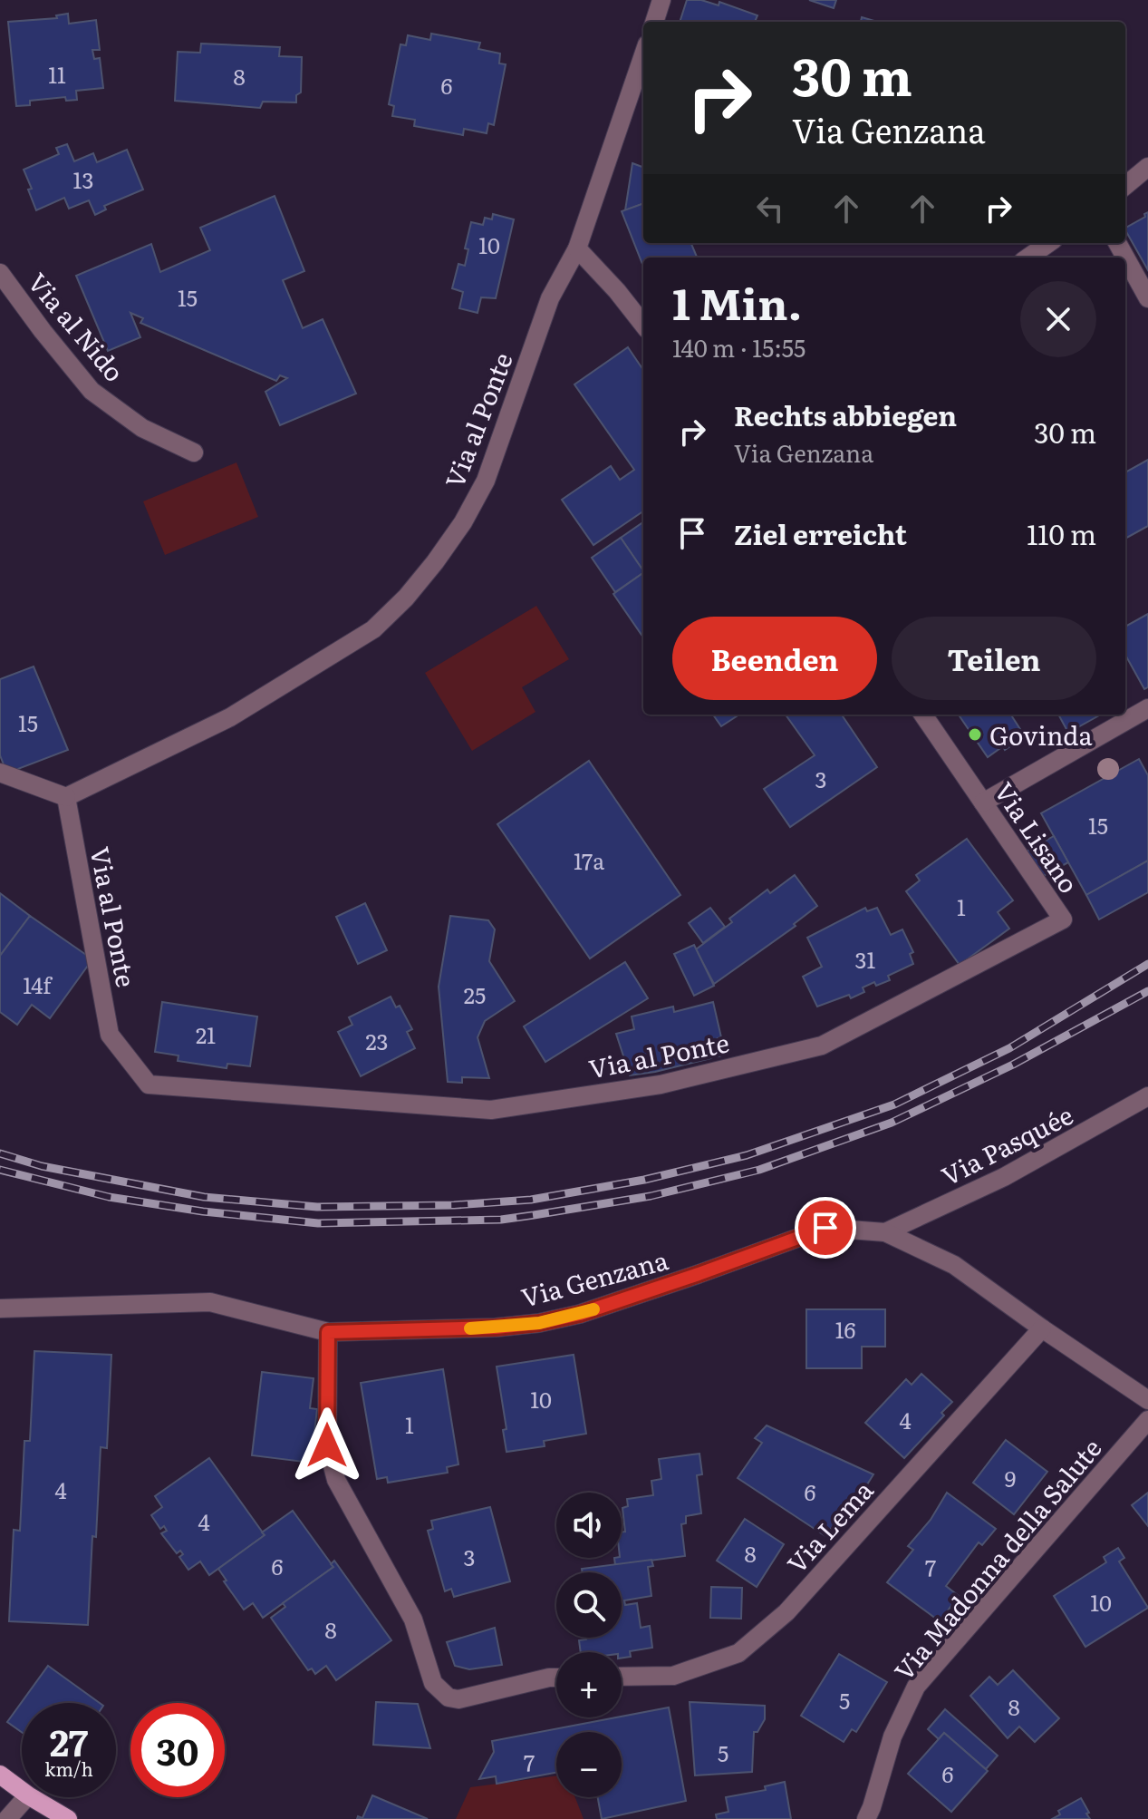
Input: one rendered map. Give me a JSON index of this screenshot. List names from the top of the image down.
{
  "streets": {
    "street": [
      "Via al Nido",
      "Via al Ponte",
      "Via Lisano",
      "Via Pasquée",
      "Via Genzana",
      "Via Lema",
      "Via Madonna della Salute"
    ]
  },
  "crossings": [
    ["Via al Ponte", "Via Lisano"],
    ["Via Pasquée", "Via Genzana"],
    ["Via Genzana", "Via Lema"]
  ],
  "places": ["Govinda"],
  "house_numbers": [
    "11",
    "8",
    "6",
    "13",
    "10",
    "15",
    "15",
    "3",
    "15",
    "17a",
    "1",
    "31",
    "14f",
    "25",
    "21",
    "23",
    "16",
    "10",
    "4",
    "1",
    "9",
    "4",
    "6",
    "4",
    "8",
    "3",
    "6",
    "7",
    "10",
    "8",
    "5",
    "8",
    "5",
    "7",
    "6"
  ],
  "page": {
    "turn": ["30 m", "Via Genzana"],
    "heading": ["1 Min.", "140 m · 15:55"],
    "list": [
      {
        "name": "Rechts abbiegen",
        "note": "Via Genzana",
        "value": "30 m"
      },
      {
        "name": "Ziel erreicht",
        "value": "110 m"
      }
    ],
    "buttons": ["Beenden", "Teilen"],
    "map_buttons": ["+", "−"],
    "speed": "27 km/h",
    "limit": "30"
  }
}
